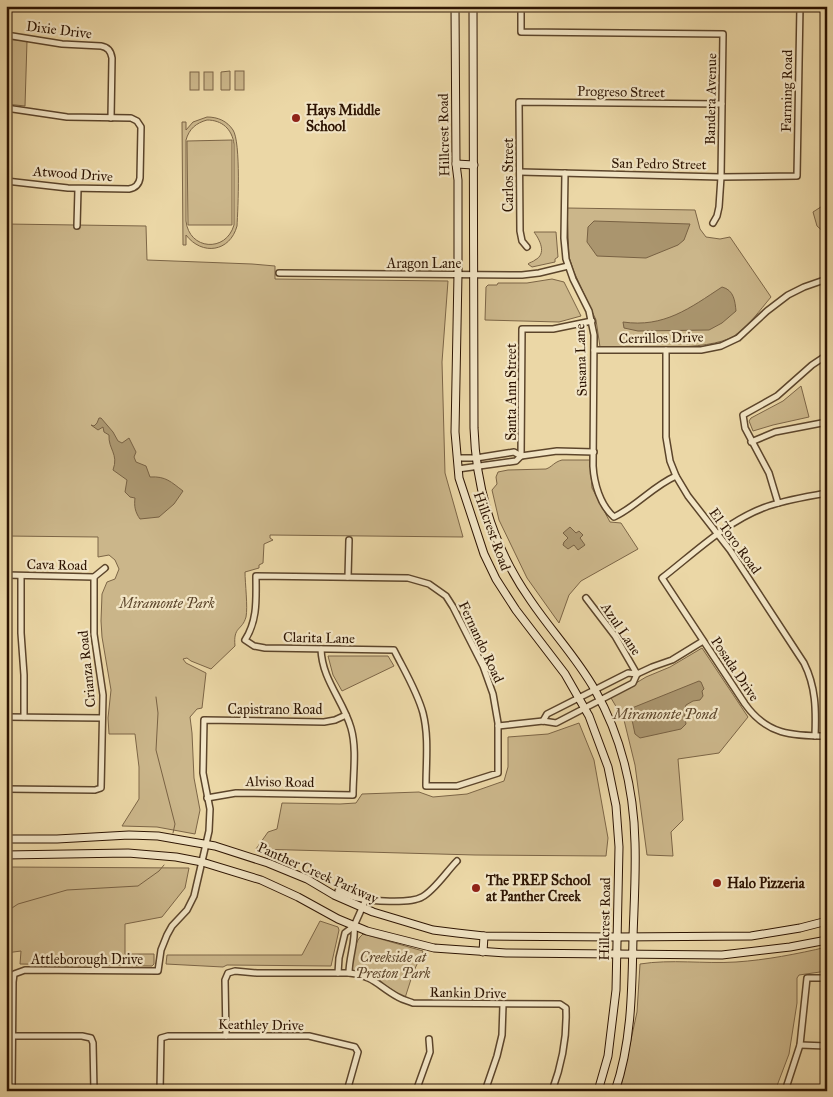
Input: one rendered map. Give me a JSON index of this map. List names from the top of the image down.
{
  "streets": {
    "main road": ["Hillcrest Road", "Panther Creek Parkway"],
    "street": [
      "Dixie Drive",
      "Farming Road",
      "Progreso Street",
      "Bandera Avenue",
      "San Pedro Street",
      "Atwood Drive",
      "Carlos Street",
      "Aragon Lane",
      "Cerrillos Drive",
      "Susana Lane",
      "Santa Ann Street",
      "El Toro Road",
      "Cava Road",
      "Azul Lane",
      "Clarita Lane",
      "Fernando Road",
      "Crianza Road",
      "Posada Drive",
      "Capistrano Road",
      "Alviso Road",
      "Attleborough Drive",
      "Rankin Drive",
      "Keathley Drive"
    ]
  },
  "crossings": [
    ["Dixie Drive", "Atwood Drive"],
    ["Farming Road", "San Pedro Street"],
    ["Progreso Street", "Bandera Avenue"],
    ["Progreso Street", "Carlos Street"],
    ["Bandera Avenue", "San Pedro Street"],
    ["Hillcrest Road", "Aragon Lane"],
    ["Hillcrest Road", "Panther Creek Parkway"],
    ["San Pedro Street", "Carlos Street"],
    ["San Pedro Street", "Susana Lane"],
    ["Aragon Lane", "Susana Lane"],
    ["Cerrillos Drive", "Susana Lane"],
    ["Cerrillos Drive", "El Toro Road"],
    ["Susana Lane", "Santa Ann Street"],
    ["Susana Lane", "El Toro Road"],
    ["El Toro Road", "Posada Drive"],
    ["Cava Road", "Crianza Road"],
    ["Clarita Lane", "Fernando Road"],
    ["Capistrano Road", "Alviso Road"],
    ["Rankin Drive", "Keathley Drive"]
  ],
  "water": ["Miramonte Pond"],
  "parks": ["Miramonte Park", "Creekside at Preston Park"],
  "places": ["Hays Middle School", "Halo Pizzeria", "The PREP School at Panther Creek"]
}
